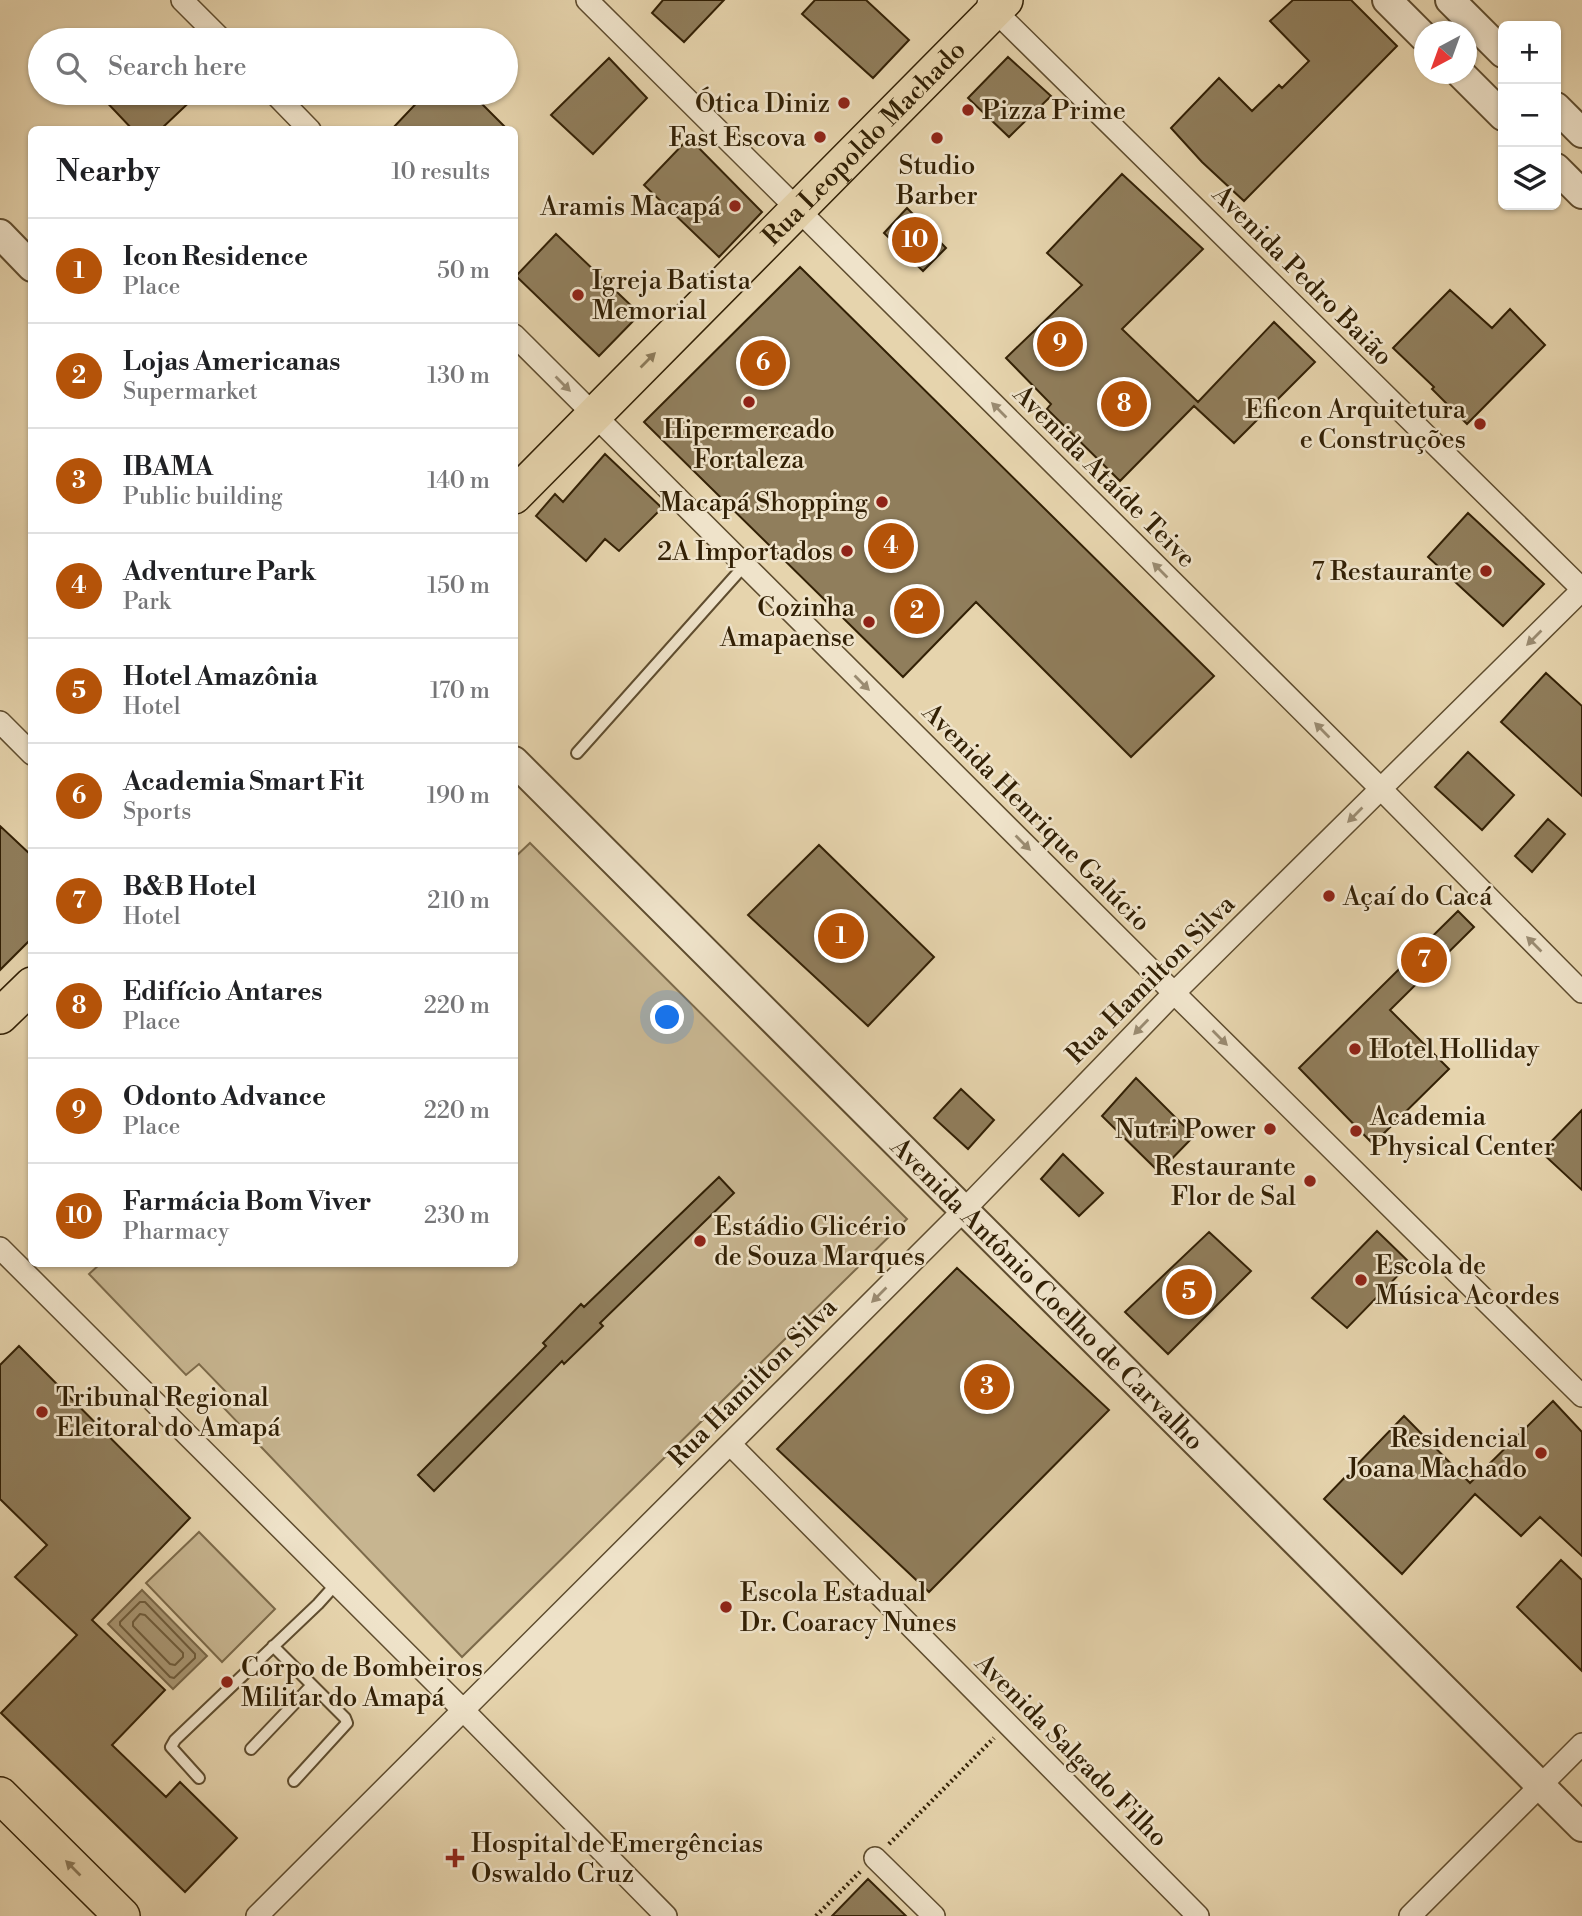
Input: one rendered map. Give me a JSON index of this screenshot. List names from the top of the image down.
{
  "streets": {
    "main road": ["Rua Leopoldo Machado"],
    "street": [
      "Avenida Pedro Baião",
      "Avenida Ataíde Teive",
      "Avenida Henrique Galúcio",
      "Rua Hamilton Silva",
      "Avenida Antônio Coelho de Carvalho",
      "Avenida Salgado Filho"
    ]
  },
  "crossings": [
    ["Rua Leopoldo Machado", "Avenida Pedro Baião"],
    ["Rua Leopoldo Machado", "Avenida Ataíde Teive"],
    ["Rua Leopoldo Machado", "Avenida Henrique Galúcio"],
    ["Avenida Pedro Baião", "Rua Hamilton Silva"],
    ["Avenida Ataíde Teive", "Rua Hamilton Silva"],
    ["Avenida Henrique Galúcio", "Rua Hamilton Silva"],
    ["Rua Hamilton Silva", "Avenida Antônio Coelho de Carvalho"],
    ["Rua Hamilton Silva", "Avenida Salgado Filho"]
  ],
  "one_way": [
    "Rua Leopoldo Machado",
    "Avenida Ataíde Teive",
    "Avenida Henrique Galúcio",
    "Rua Hamilton Silva"
  ],
  "places": {
    "other": [
      "Ótica Diniz",
      "Pizza Prime",
      "Fast Escova",
      "Studio Barber",
      "Aramis Macapá",
      "Igreja Batista Memorial",
      "Hipermercado Fortaleza",
      "Eficon Arquitetura e Construções",
      "Macapá Shopping",
      "2A Importados",
      "7 Restaurante",
      "Cozinha Amapaense",
      "Açaí do Cacá",
      "Hotel Holliday",
      "Nutri Power",
      "Academia Physical Center",
      "Restaurante Flor de Sal",
      "Estádio Glicério de Souza Marques",
      "Escola de Música Acordes",
      "Tribunal Regional Eleitoral do Amapá",
      "Residencial Joana Machado",
      "Escola Estadual Dr. Coaracy Nunes",
      "Corpo de Bombeiros Militar do Amapá"
    ],
    "health": ["Hospital de Emergências Oswaldo Cruz"]
  },
  "north": "bottom left",
  "page": {
    "map_buttons": ["+", "−"],
    "search": "Search here",
    "heading": ["Nearby", "10 results"],
    "pins": [
      "10",
      "9",
      "6",
      "8",
      "4",
      "2",
      "1",
      "7",
      "5",
      "3"
    ],
    "list": [
      {
        "mark": "1",
        "name": "Icon Residence",
        "note": "Place",
        "value": "50 m"
      },
      {
        "mark": "2",
        "name": "Lojas Americanas",
        "note": "Supermarket",
        "value": "130 m"
      },
      {
        "mark": "3",
        "name": "IBAMA",
        "note": "Public building",
        "value": "140 m"
      },
      {
        "mark": "4",
        "name": "Adventure Park",
        "note": "Park",
        "value": "150 m"
      },
      {
        "mark": "5",
        "name": "Hotel Amazônia",
        "note": "Hotel",
        "value": "170 m"
      },
      {
        "mark": "6",
        "name": "Academia Smart Fit",
        "note": "Sports",
        "value": "190 m"
      },
      {
        "mark": "7",
        "name": "B&B Hotel",
        "note": "Hotel",
        "value": "210 m"
      },
      {
        "mark": "8",
        "name": "Edifício Antares",
        "note": "Place",
        "value": "220 m"
      },
      {
        "mark": "9",
        "name": "Odonto Advance",
        "note": "Place",
        "value": "220 m"
      },
      {
        "mark": "10",
        "name": "Farmácia Bom Viver",
        "note": "Pharmacy",
        "value": "230 m"
      }
    ]
  }
}
